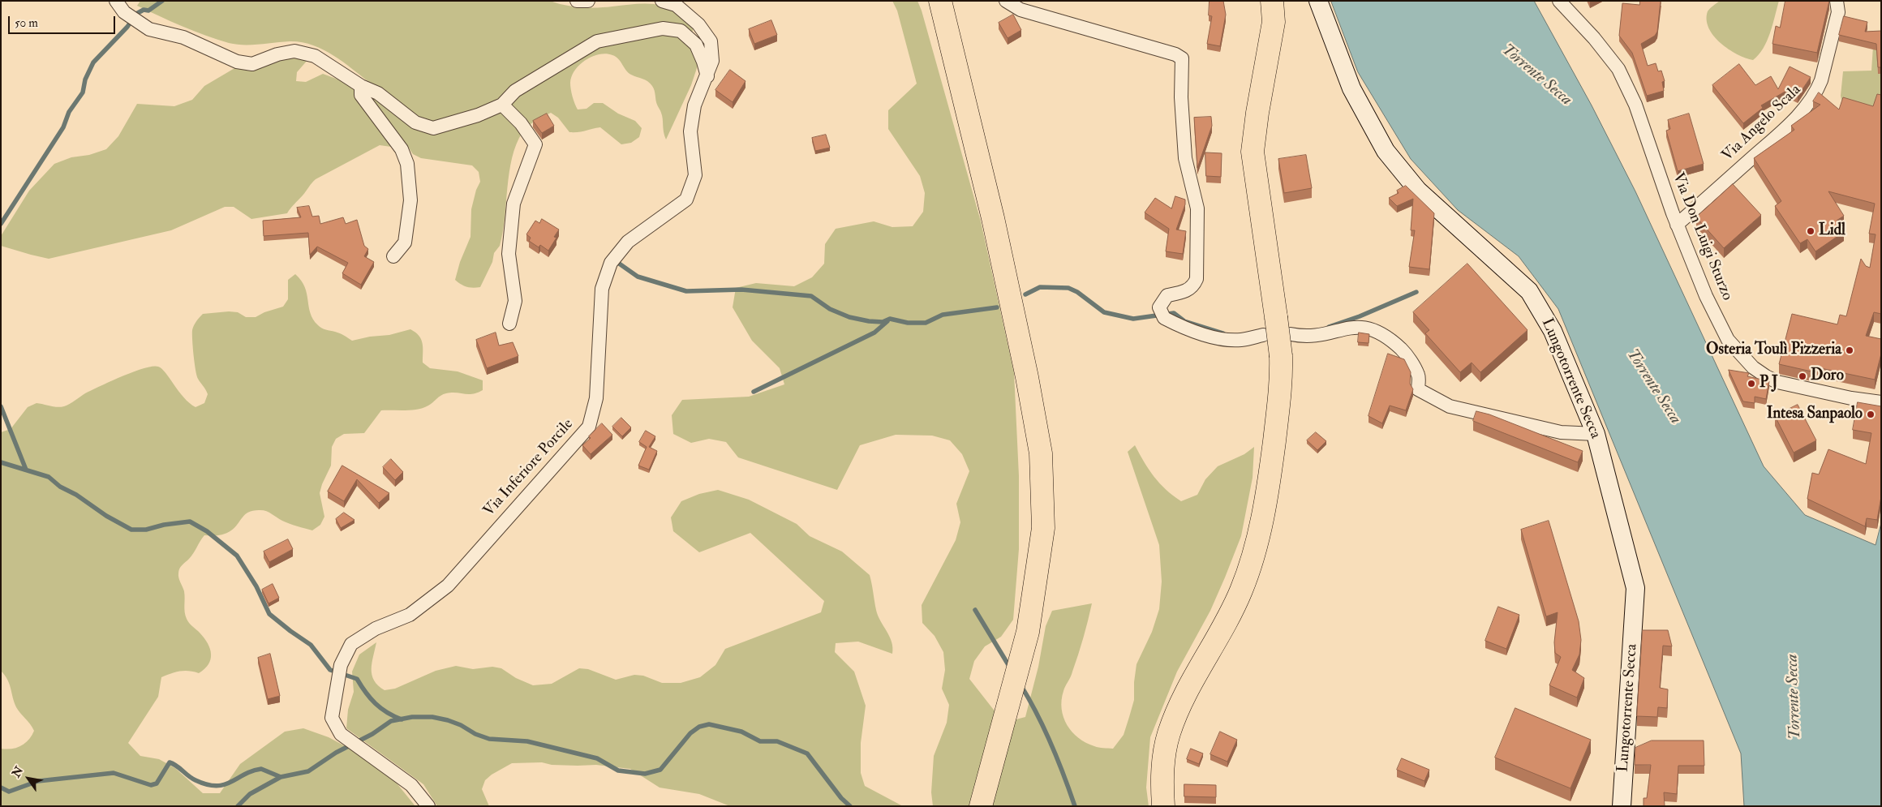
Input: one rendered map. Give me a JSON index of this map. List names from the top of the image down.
{
  "streets": {
    "main road": ["Lungotorrente Secca"],
    "street": ["Via Angelo Scala", "Via Don Luigi Sturzo", "Via Inferiore Porcile"]
  },
  "crossings": [
    ["Via Angelo Scala", "Via Don Luigi Sturzo"]
  ],
  "water": ["Torrente Secca"],
  "places": [
    "Lidl",
    "Osteria Toulì Pizzeria",
    "Doro",
    "P J",
    "Intesa Sanpaolo"
  ],
  "scale_bar": "50 m",
  "north": "top left"
}
